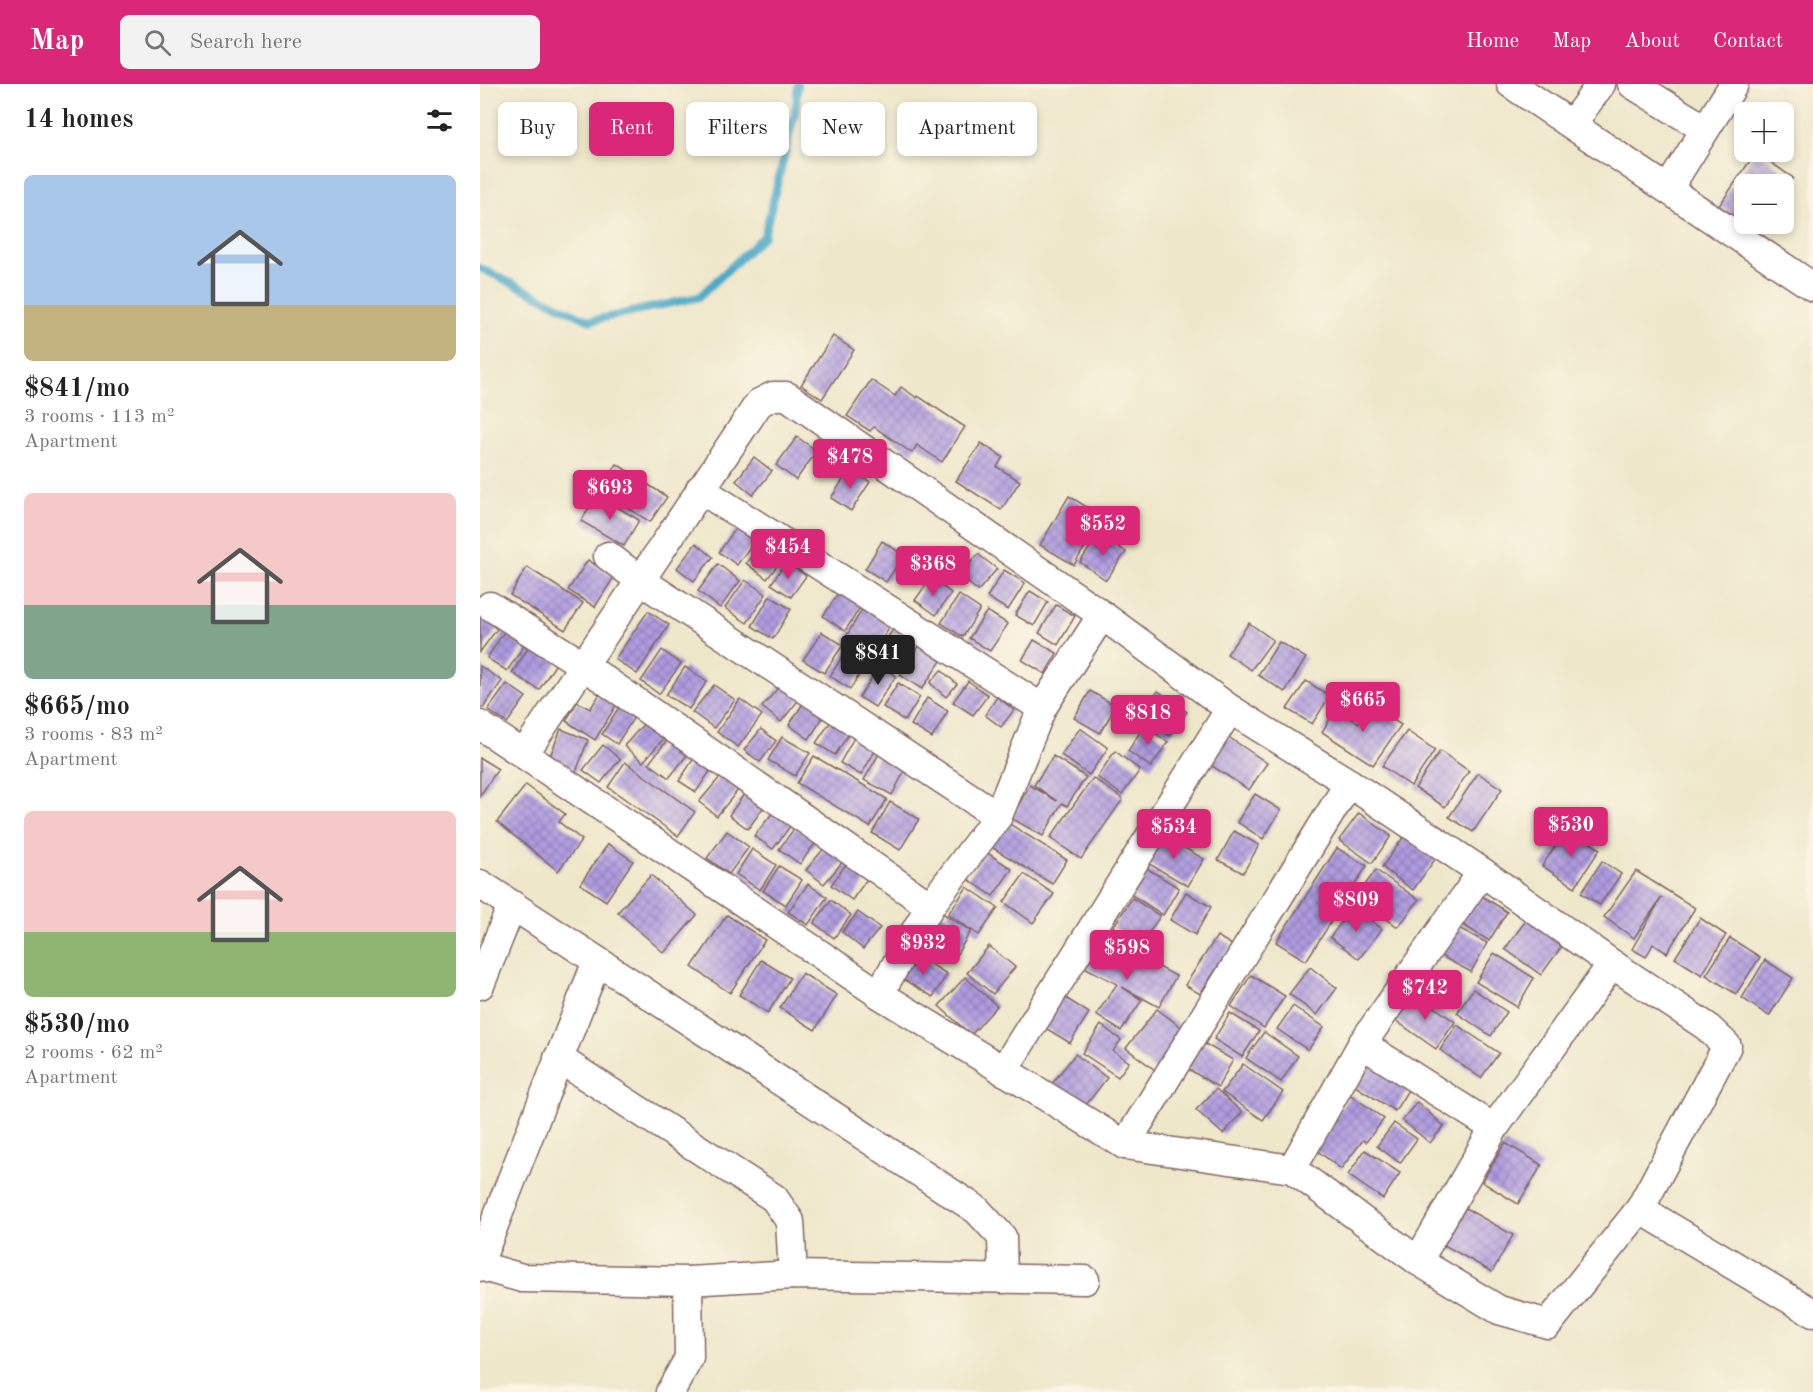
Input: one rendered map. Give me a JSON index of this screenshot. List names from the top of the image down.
{
  "page": {
    "header": "Map",
    "search": "Search here",
    "nav": [
      "Home",
      "Map",
      "About",
      "Contact"
    ],
    "heading": "14 homes",
    "map_buttons": ["+", "−"],
    "chip": [
      "Buy",
      "Rent",
      "Filters",
      "New",
      "Apartment"
    ],
    "list": [
      {
        "name": "$841/mo",
        "note": "3 rooms · 113 m² · Apartment"
      },
      {
        "name": "$665/mo",
        "note": "3 rooms · 83 m² · Apartment"
      },
      {
        "name": "$530/mo",
        "note": "2 rooms · 62 m² · Apartment"
      }
    ],
    "price": [
      "$478",
      "$693",
      "$552",
      "$454",
      "$368",
      "$841",
      "$665",
      "$818",
      "$530",
      "$534",
      "$809",
      "$932",
      "$598",
      "$742"
    ]
  }
}
